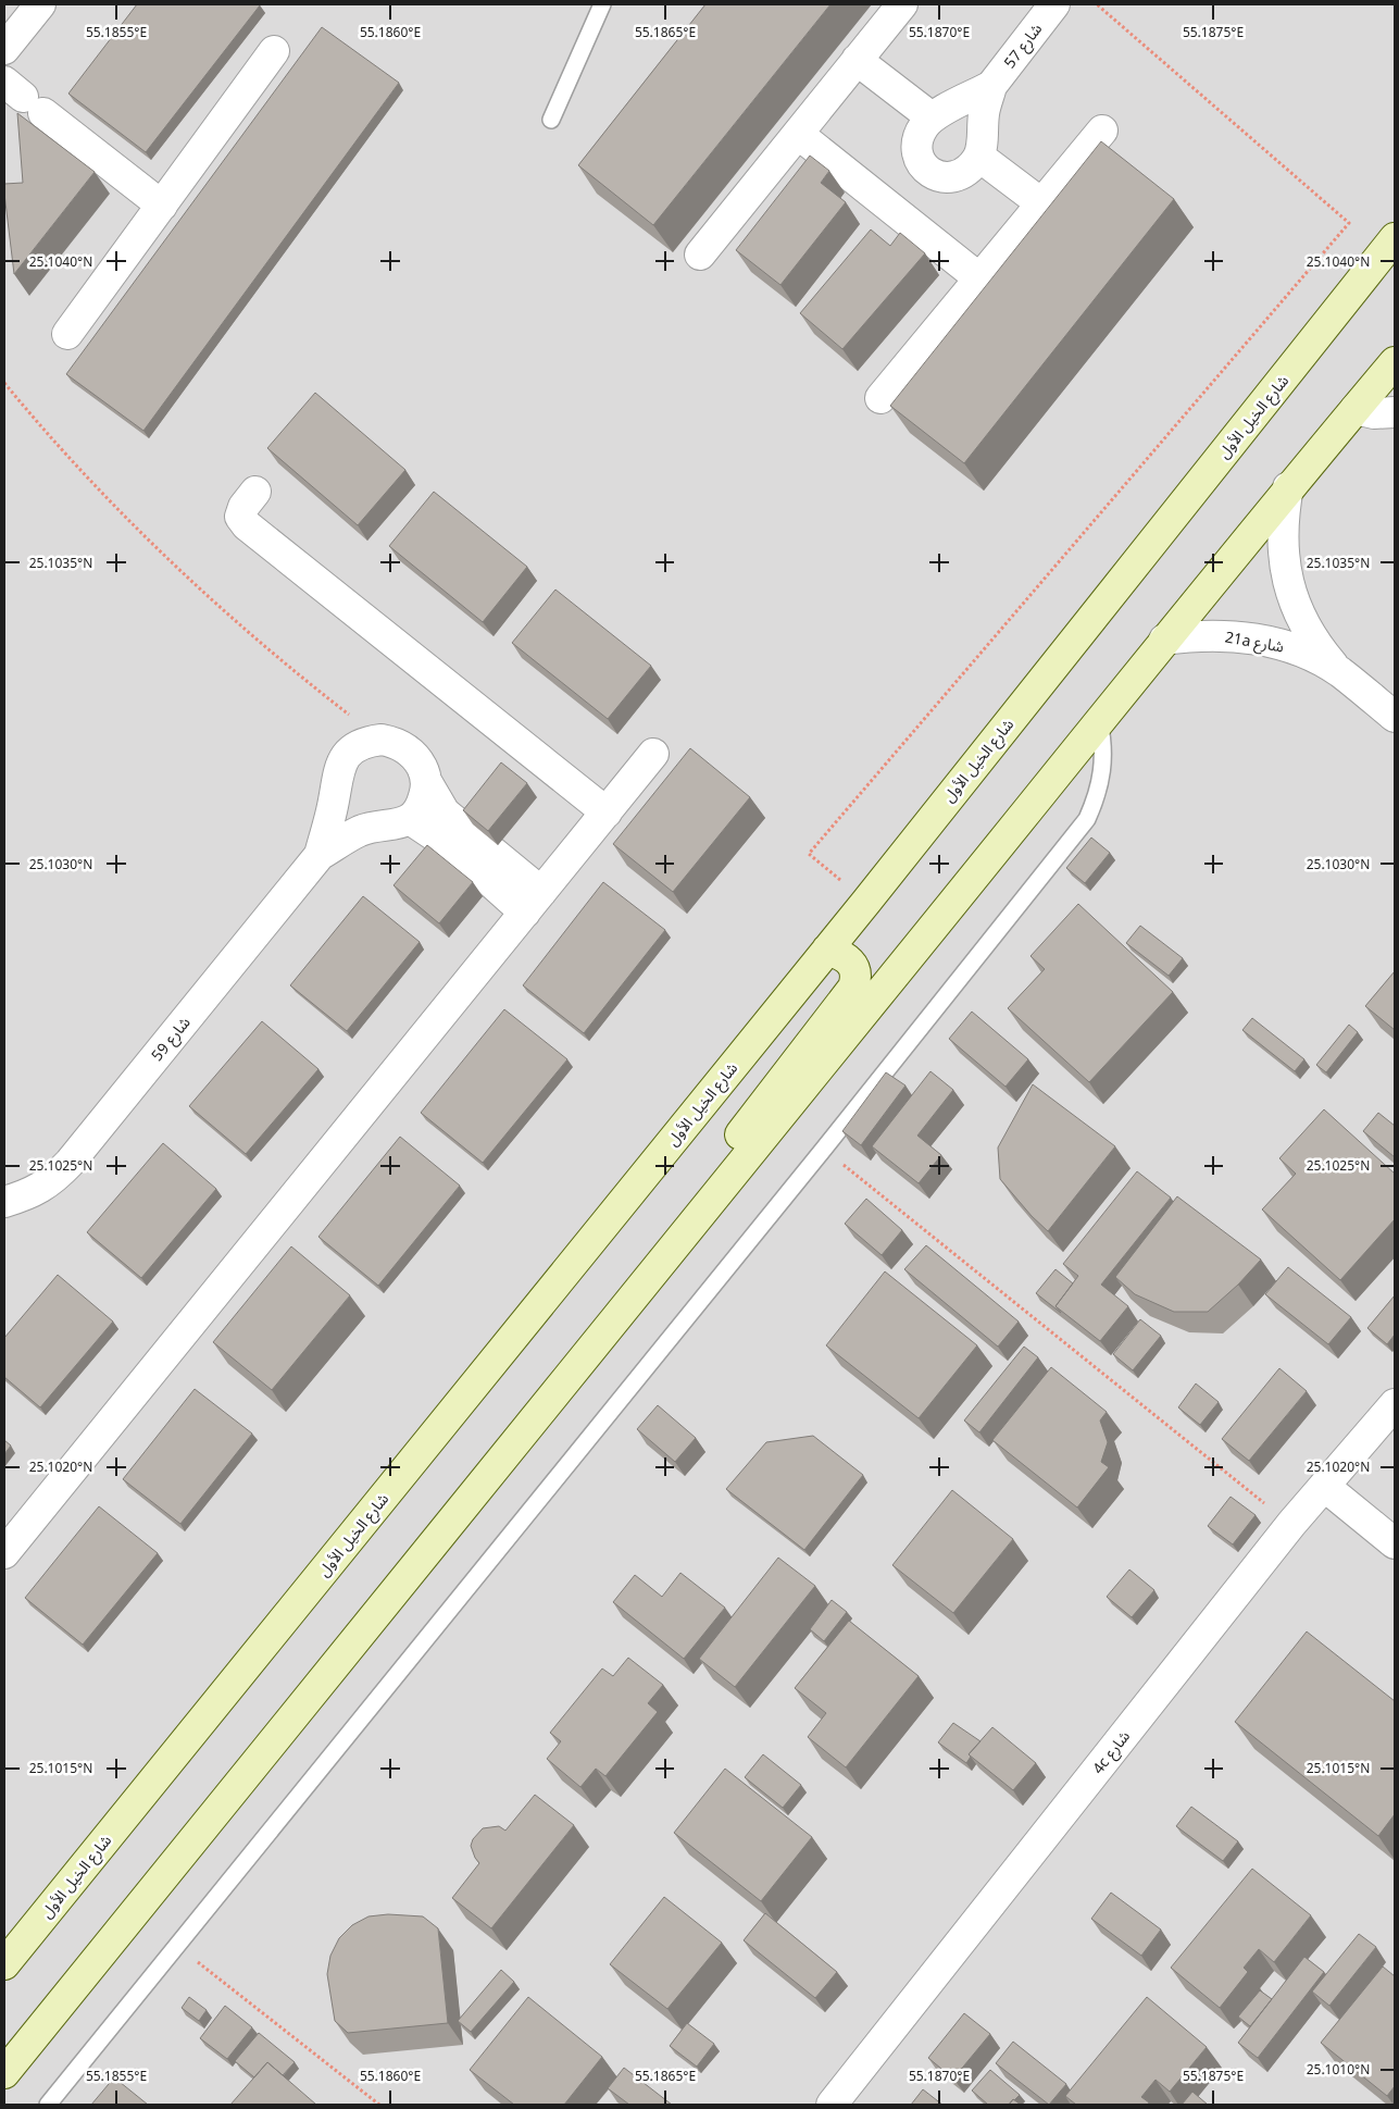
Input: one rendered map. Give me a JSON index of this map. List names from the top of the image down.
{
  "streets": {
    "main road": ["شارع الخيل الأول"],
    "street": [
      "شارع 57",
      "21a شارع",
      "شارع 59",
      "4c شارع"
    ]
  },
  "coordinates": [
    "55.1855°E",
    "55.1860°E",
    "55.1865°E",
    "55.1870°E",
    "55.1875°E",
    "25.1040°N",
    "25.1035°N",
    "25.1030°N",
    "25.1025°N",
    "25.1020°N",
    "25.1015°N",
    "25.1010°N"
  ]
}
